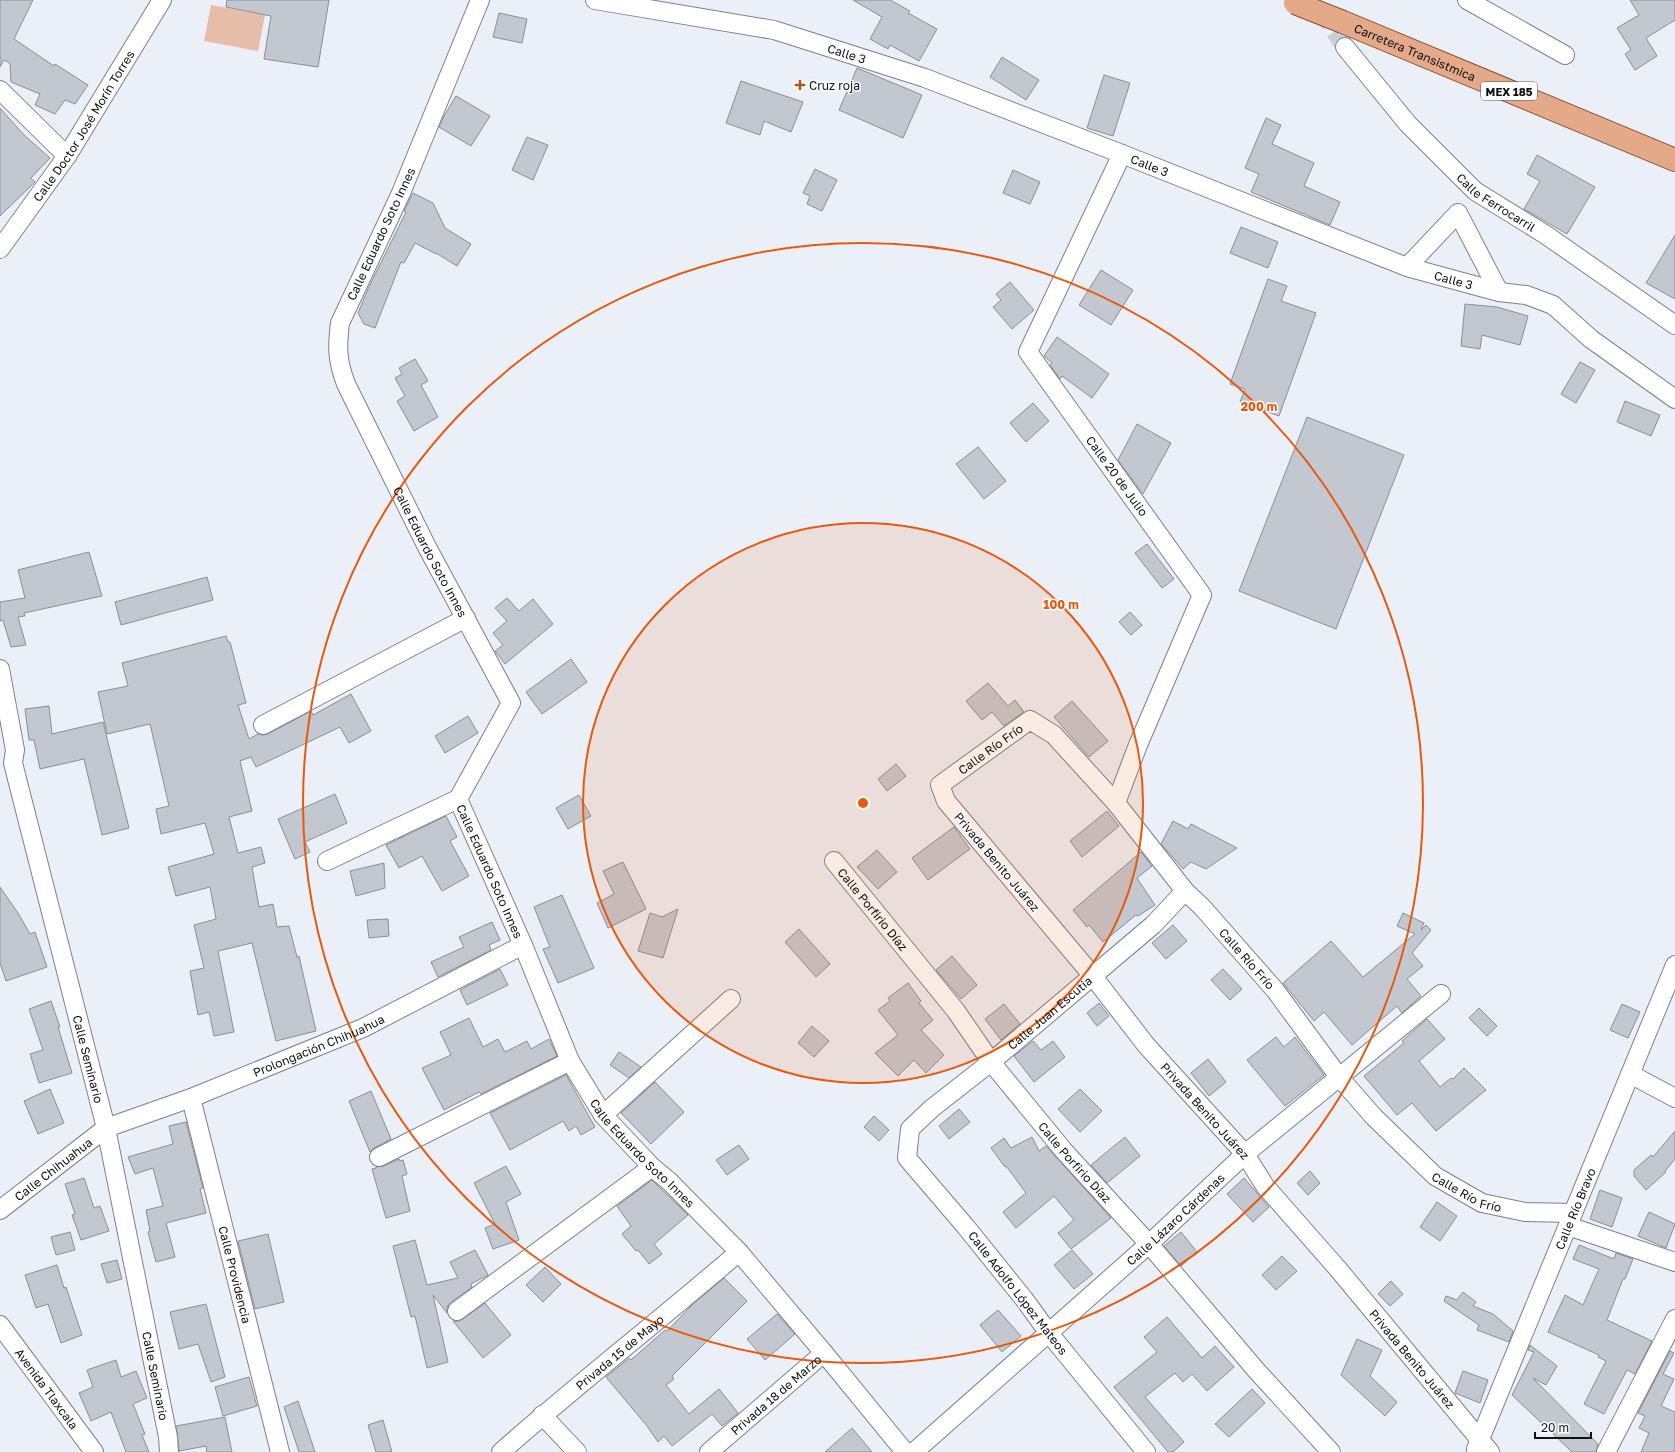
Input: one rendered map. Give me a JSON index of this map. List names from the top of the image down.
{
  "streets": {
    "main road": ["Carretera Transistmica", "MEX 185"],
    "street": [
      "Calle 3",
      "Calle Doctor José Morín Torres",
      "Calle Ferrocarril",
      "Calle Eduardo Soto Innes",
      "Calle 20 de Julio",
      "Calle Río Frío",
      "Privada Benito Juárez",
      "Calle Porfirio Díaz",
      "Calle Juan Escutia",
      "Prolongación Chihuahua",
      "Calle Seminario",
      "Calle Chihuahua",
      "Calle Río Bravo",
      "Calle Lázaro Cárdenas",
      "Calle Providencia",
      "Calle Adolfo López Mateos",
      "Privada 15 de Mayo",
      "Avenida Tlaxcala",
      "Privada 18 de Marzo"
    ]
  },
  "crossings": [
    ["Calle 3", "Calle 20 de Julio"],
    ["Calle Eduardo Soto Innes", "Prolongación Chihuahua"],
    ["Calle Eduardo Soto Innes", "Privada 15 de Mayo"],
    ["Calle Eduardo Soto Innes", "Privada 18 de Marzo"],
    ["Calle 20 de Julio", "Calle Río Frío"],
    ["Calle Río Frío", "Privada Benito Juárez"],
    ["Calle Río Frío", "Calle Juan Escutia"],
    ["Calle Río Frío", "Calle Río Bravo"],
    ["Calle Río Frío", "Calle Lázaro Cárdenas"],
    ["Privada Benito Juárez", "Calle Juan Escutia"],
    ["Privada Benito Juárez", "Calle Río Bravo"],
    ["Privada Benito Juárez", "Calle Lázaro Cárdenas"],
    ["Calle Porfirio Díaz", "Calle Juan Escutia"],
    ["Calle Porfirio Díaz", "Calle Lázaro Cárdenas"],
    ["Calle Juan Escutia", "Calle Adolfo López Mateos"],
    ["Prolongación Chihuahua", "Calle Seminario"],
    ["Prolongación Chihuahua", "Calle Chihuahua"],
    ["Prolongación Chihuahua", "Calle Providencia"],
    ["Calle Seminario", "Calle Chihuahua"],
    ["Calle Lázaro Cárdenas", "Calle Adolfo López Mateos"]
  ],
  "places": {
    "health": ["Cruz roja"]
  },
  "scale_bar": "20 m",
  "rings": ["200 m", "100 m"]
}
